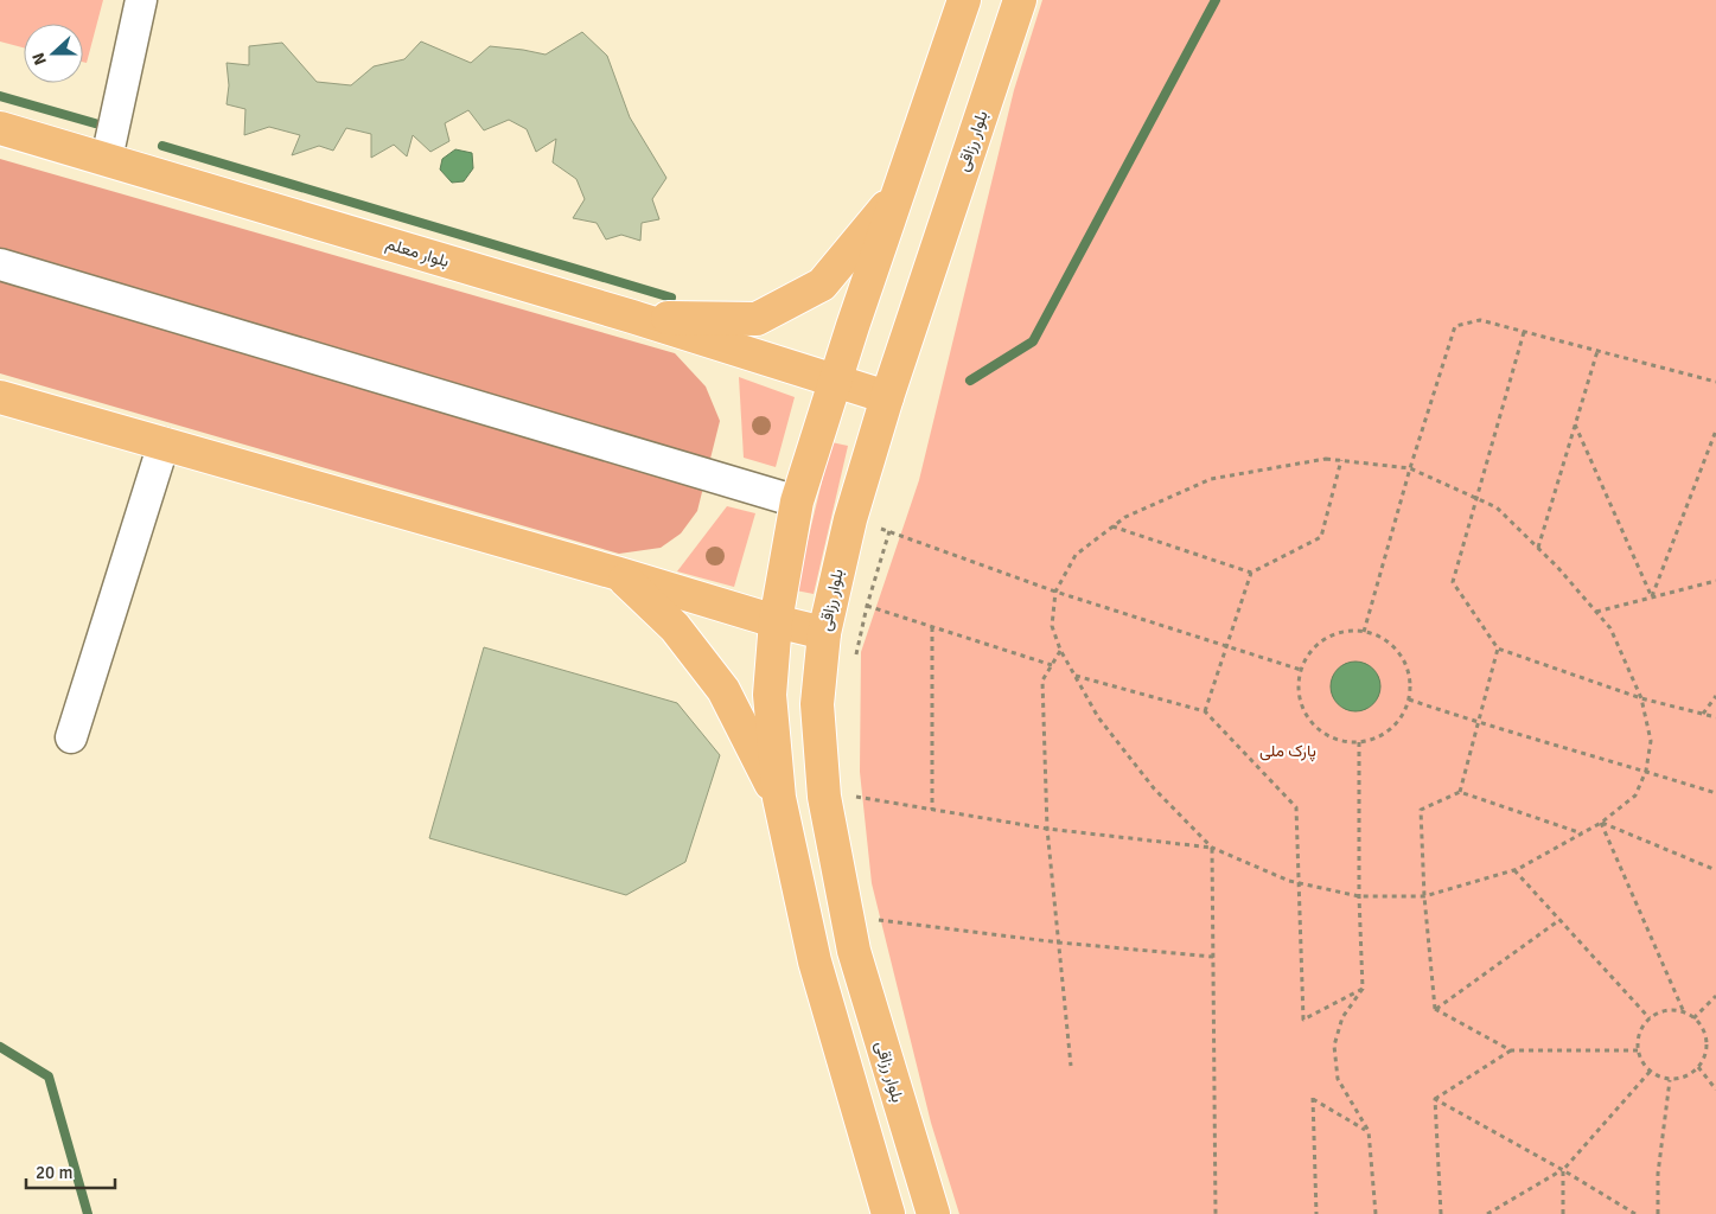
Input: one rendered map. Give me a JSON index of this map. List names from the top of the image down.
{
  "streets": {
    "main road": ["بلوار رزاقی", "بلوار معلم"]
  },
  "crossings": [
    ["بلوار رزاقی", "بلوار معلم"]
  ],
  "parks": ["پارک ملی"],
  "scale_bar": "20 m",
  "north": "left"
}
